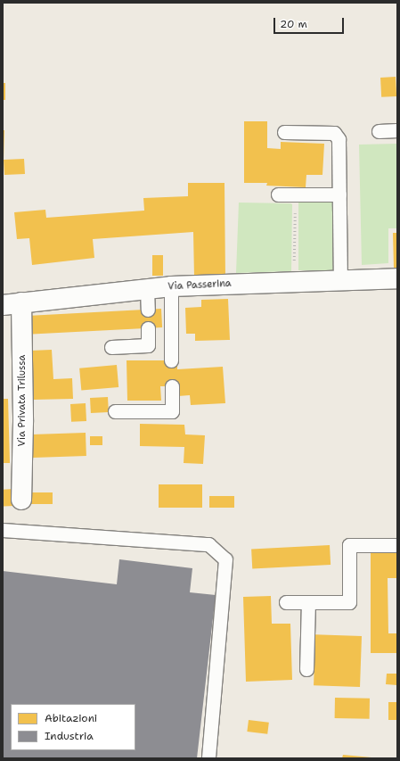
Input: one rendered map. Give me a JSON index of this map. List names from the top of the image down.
{
  "streets": {
    "street": ["Via Passerina", "Via Privata Trilussa"]
  },
  "crossings": [
    ["Via Passerina", "Via Privata Trilussa"]
  ],
  "legend": ["Abitazioni", "Industria"],
  "scale_bar": "20 m"
}
